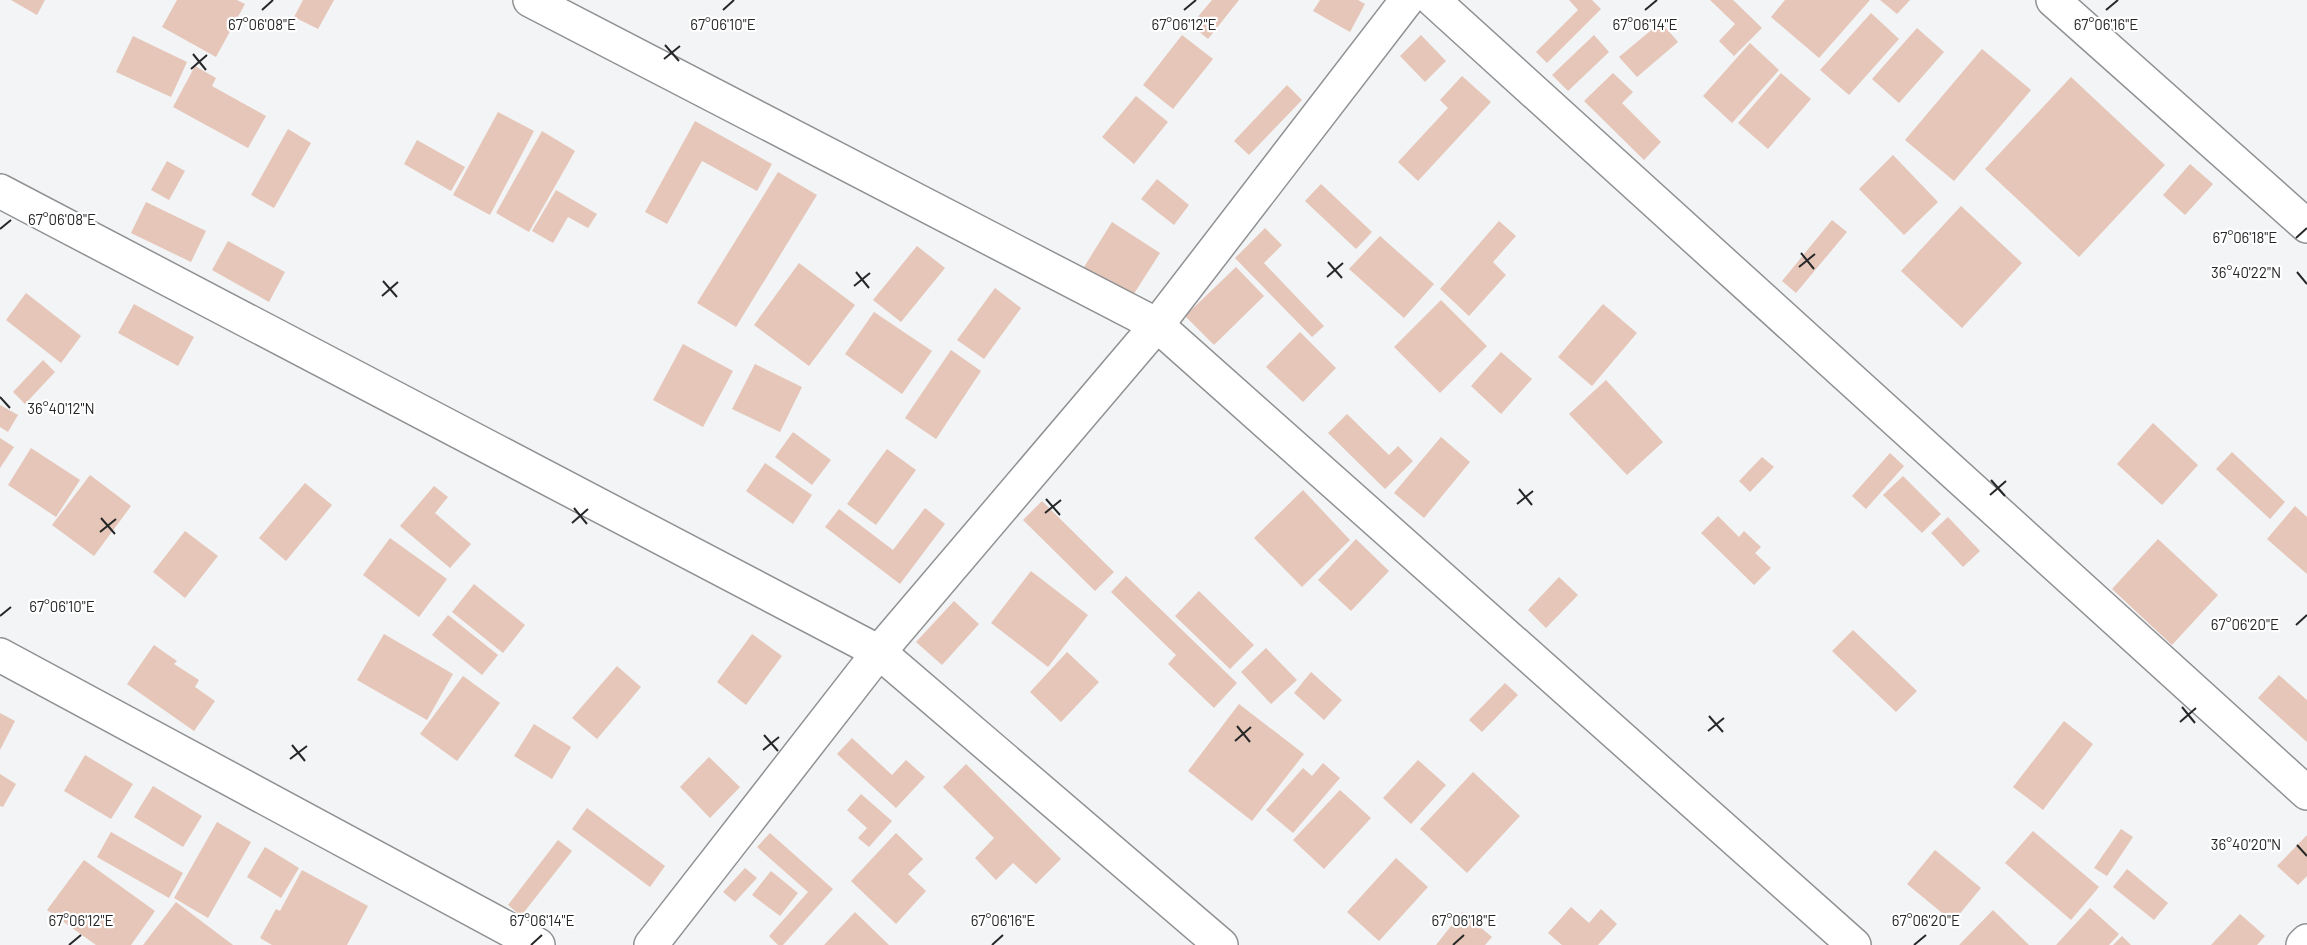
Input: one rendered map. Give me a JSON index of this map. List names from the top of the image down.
{
  "coordinates": [
    "67°06'08\"E",
    "67°06'10\"E",
    "67°06'12\"E",
    "67°06'14\"E",
    "67°06'16\"E",
    "67°06'18\"E",
    "36°40'22\"N",
    "36°40'12\"N",
    "67°06'20\"E",
    "36°40'20\"N"
  ]
}
